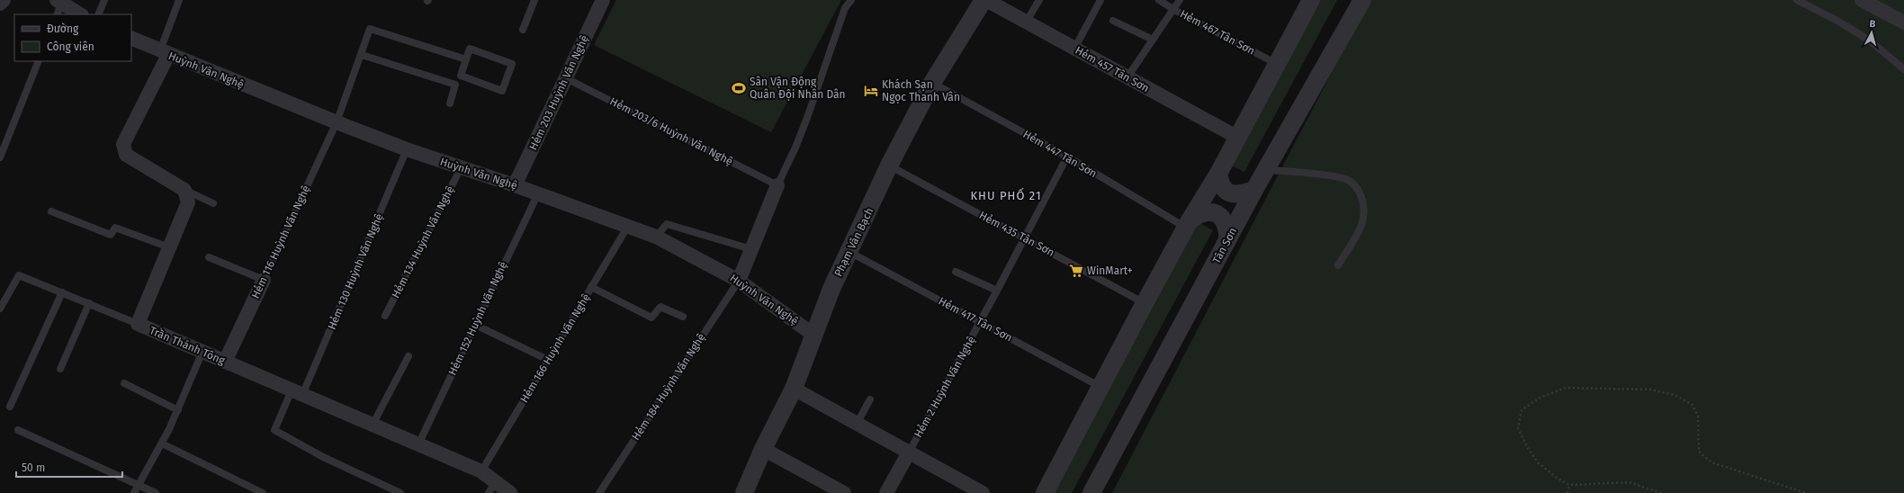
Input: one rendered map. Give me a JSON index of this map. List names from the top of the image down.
{
  "streets": {
    "street": [
      "Hẻm 457 Tân Sơn",
      "Huỳnh Văn Nghệ",
      "Hẻm 203 Huỳnh Văn Nghệ",
      "Hẻm 116 Huỳnh Văn Nghệ",
      "Phạm Văn Bạch",
      "Tân Sơn",
      "Trần Thánh Tông"
    ],
    "lane": [
      "Hẻm 467 Tân Sơn",
      "Hẻm 203/6 Huỳnh Văn Nghệ",
      "Hẻm 447 Tân Sơn",
      "Hẻm 435 Tân Sơn",
      "Hẻm 134 Huỳnh Văn Nghệ",
      "Hẻm 130 Huỳnh Văn Nghệ",
      "Hẻm 152 Huỳnh Văn Nghệ",
      "Hẻm 417 Tân Sơn",
      "Hẻm 166 Huỳnh Văn Nghệ",
      "Hẻm 184 Huỳnh Văn Nghệ",
      "Hẻm 2 Huỳnh Văn Nghệ"
    ]
  },
  "crossings": [
    ["Hẻm 457 Tân Sơn", "Phạm Văn Bạch"],
    ["Huỳnh Văn Nghệ", "Hẻm 203 Huỳnh Văn Nghệ"],
    ["Huỳnh Văn Nghệ", "Hẻm 116 Huỳnh Văn Nghệ"],
    ["Huỳnh Văn Nghệ", "Hẻm 134 Huỳnh Văn Nghệ"],
    ["Huỳnh Văn Nghệ", "Phạm Văn Bạch"],
    ["Huỳnh Văn Nghệ", "Hẻm 130 Huỳnh Văn Nghệ"],
    ["Huỳnh Văn Nghệ", "Hẻm 152 Huỳnh Văn Nghệ"],
    ["Huỳnh Văn Nghệ", "Hẻm 166 Huỳnh Văn Nghệ"],
    ["Huỳnh Văn Nghệ", "Hẻm 184 Huỳnh Văn Nghệ"],
    ["Hẻm 203 Huỳnh Văn Nghệ", "Hẻm 203/6 Huỳnh Văn Nghệ"],
    ["Hẻm 447 Tân Sơn", "Phạm Văn Bạch"],
    ["Hẻm 447 Tân Sơn", "Hẻm 2 Huỳnh Văn Nghệ"],
    ["Hẻm 435 Tân Sơn", "Phạm Văn Bạch"],
    ["Hẻm 435 Tân Sơn", "Hẻm 2 Huỳnh Văn Nghệ"],
    ["Hẻm 116 Huỳnh Văn Nghệ", "Trần Thánh Tông"],
    ["Phạm Văn Bạch", "Hẻm 417 Tân Sơn"],
    ["Hẻm 130 Huỳnh Văn Nghệ", "Trần Thánh Tông"],
    ["Hẻm 152 Huỳnh Văn Nghệ", "Trần Thánh Tông"],
    ["Hẻm 417 Tân Sơn", "Hẻm 2 Huỳnh Văn Nghệ"],
    ["Trần Thánh Tông", "Hẻm 166 Huỳnh Văn Nghệ"]
  ],
  "districts": ["KHU PHỐ 21"],
  "places": {
    "sports": ["Sân Vận Động Quân Đội Nhân Dân"],
    "hotel": ["Khách Sạn Ngọc Thanh Vân"],
    "supermarket": ["WinMart+"]
  },
  "legend": ["Đường", "Công viên"],
  "scale_bar": "50 m",
  "north": "top"
}
